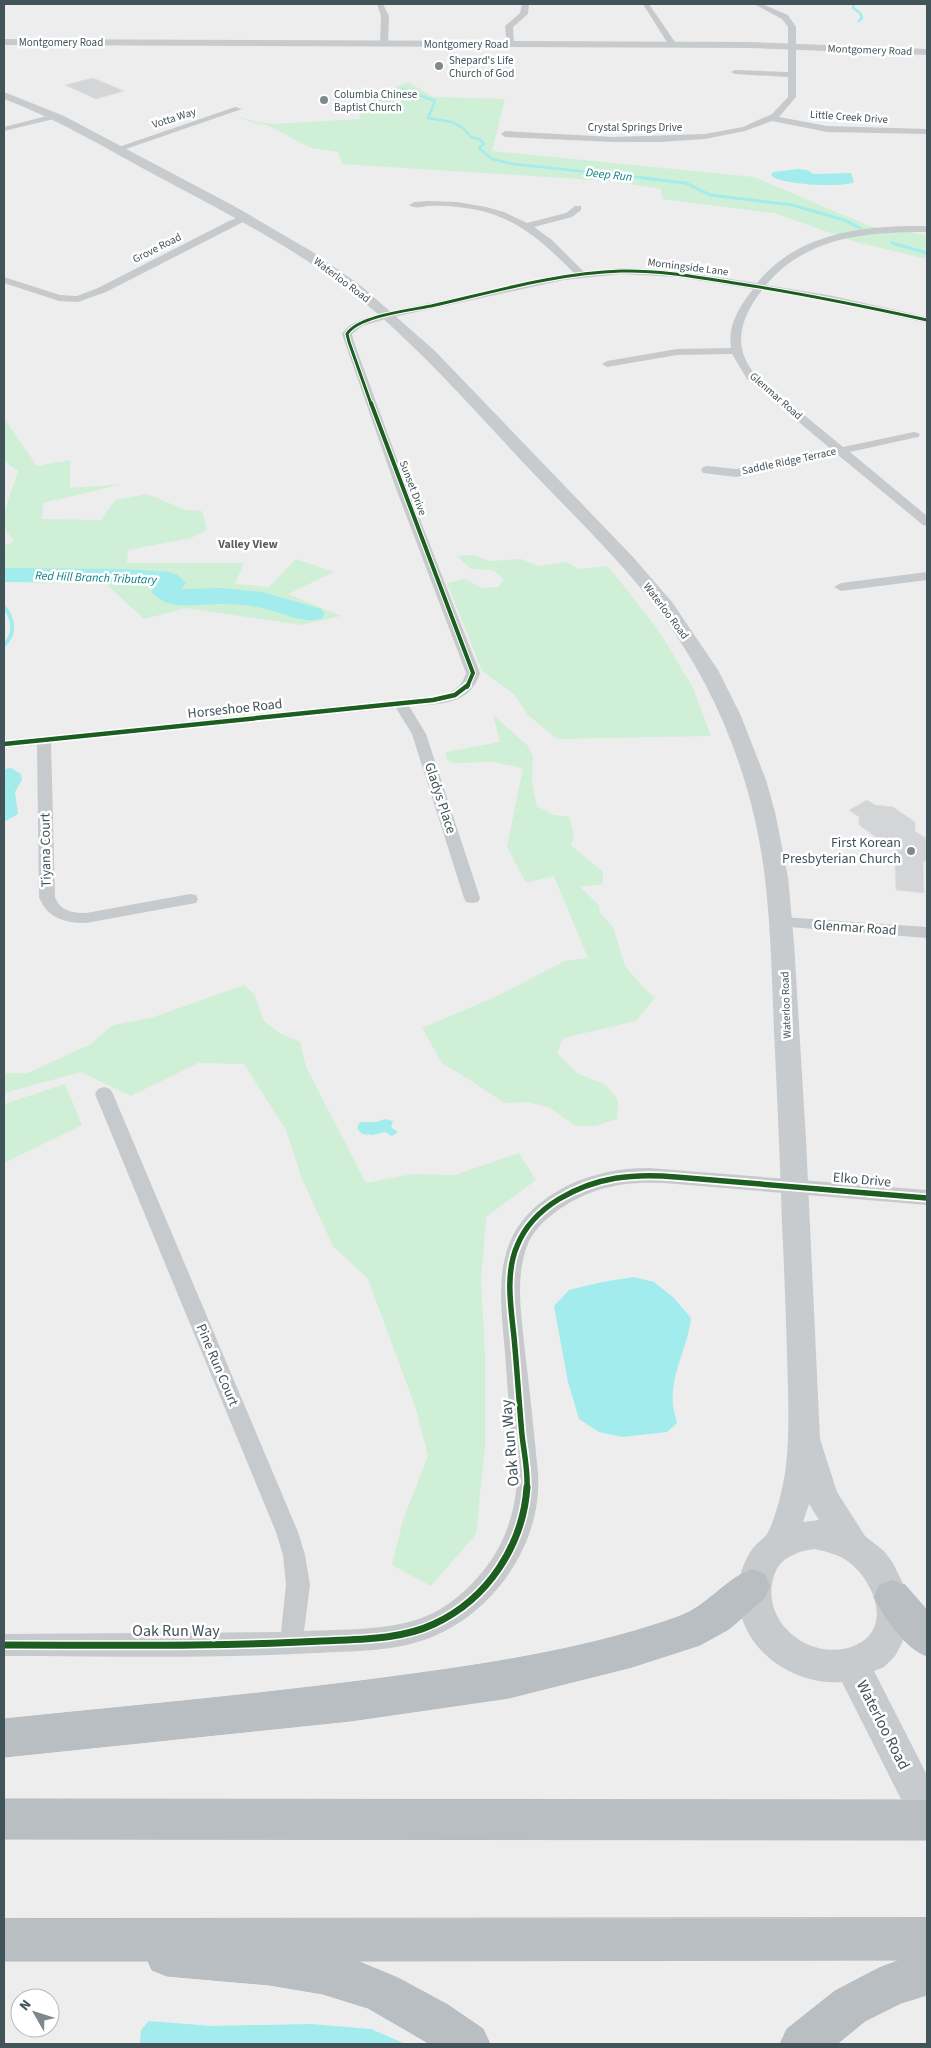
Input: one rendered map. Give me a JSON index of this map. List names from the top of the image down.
{
  "streets": {
    "main road": ["Montgomery Road", "Waterloo Road"],
    "street": [
      "Little Creek Drive",
      "Votta Way",
      "Crystal Springs Drive",
      "Grove Road",
      "Morningside Lane",
      "Glenmar Road",
      "Saddle Ridge Terrace",
      "Sunset Drive",
      "Horseshoe Road",
      "Gladys Place",
      "Tiyana Court",
      "Elko Drive",
      "Pine Run Court",
      "Oak Run Way"
    ]
  },
  "crossings": [
    ["Montgomery Road", "Crystal Springs Drive"],
    ["Little Creek Drive", "Crystal Springs Drive"],
    ["Votta Way", "Waterloo Road"],
    ["Grove Road", "Waterloo Road"],
    ["Morningside Lane", "Waterloo Road"],
    ["Morningside Lane", "Glenmar Road"],
    ["Morningside Lane", "Sunset Drive"],
    ["Waterloo Road", "Glenmar Road"],
    ["Waterloo Road", "Sunset Drive"],
    ["Waterloo Road", "Elko Drive"],
    ["Waterloo Road", "Oak Run Way"],
    ["Glenmar Road", "Saddle Ridge Terrace"],
    ["Sunset Drive", "Horseshoe Road"],
    ["Horseshoe Road", "Gladys Place"],
    ["Horseshoe Road", "Tiyana Court"],
    ["Elko Drive", "Oak Run Way"],
    ["Pine Run Court", "Oak Run Way"]
  ],
  "districts": ["Valley View"],
  "water": ["Deep Run", "Red Hill Branch Tributary"],
  "places": ["Shepard's Life Church of God", "Columbia Chinese Baptist Church", "First Korean Presbyterian Church"],
  "north": "top left"
}
